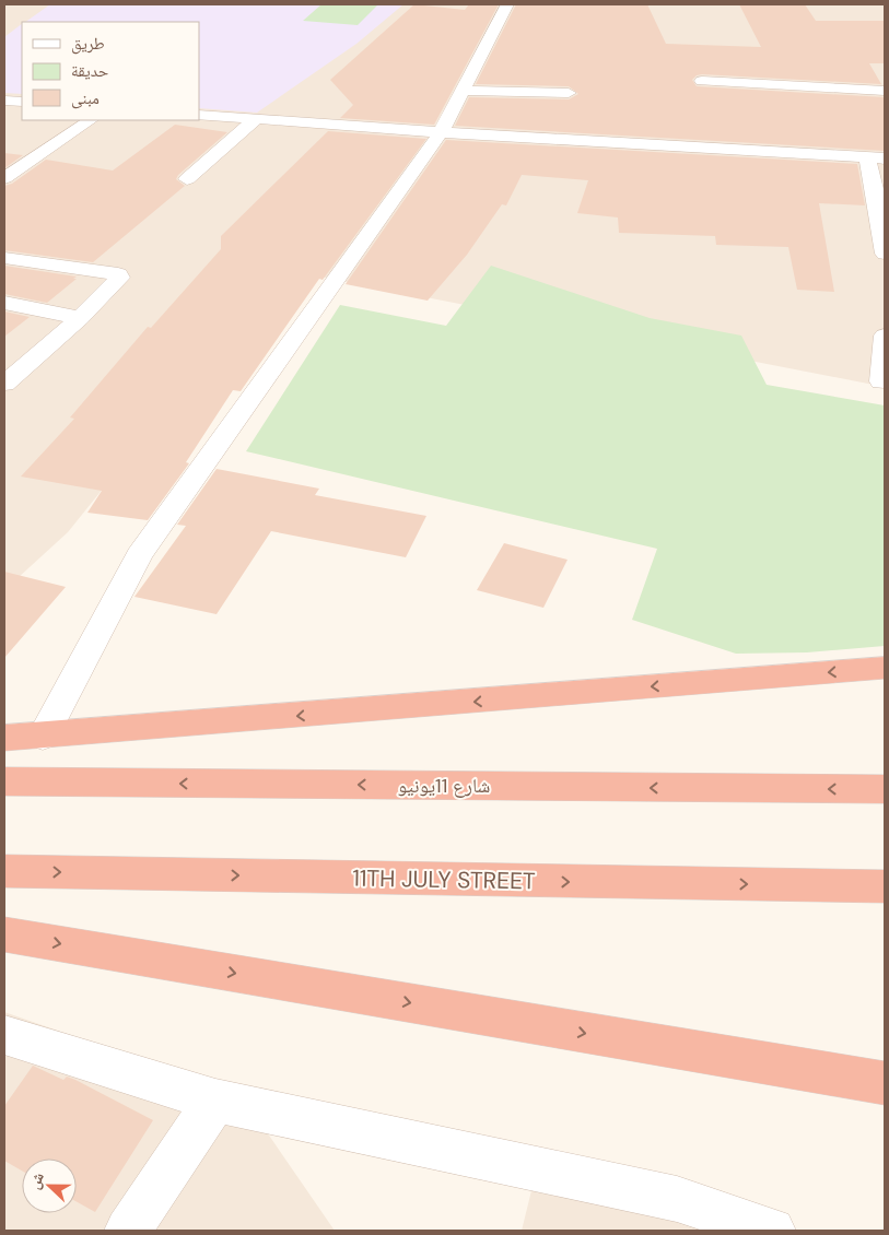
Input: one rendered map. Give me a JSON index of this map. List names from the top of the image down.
{
  "streets": {
    "highway": ["شارع 11يونيو", "11TH JULY STREET"]
  },
  "legend": ["طريق", "حديقة", "مبنى"],
  "north": "left"
}
